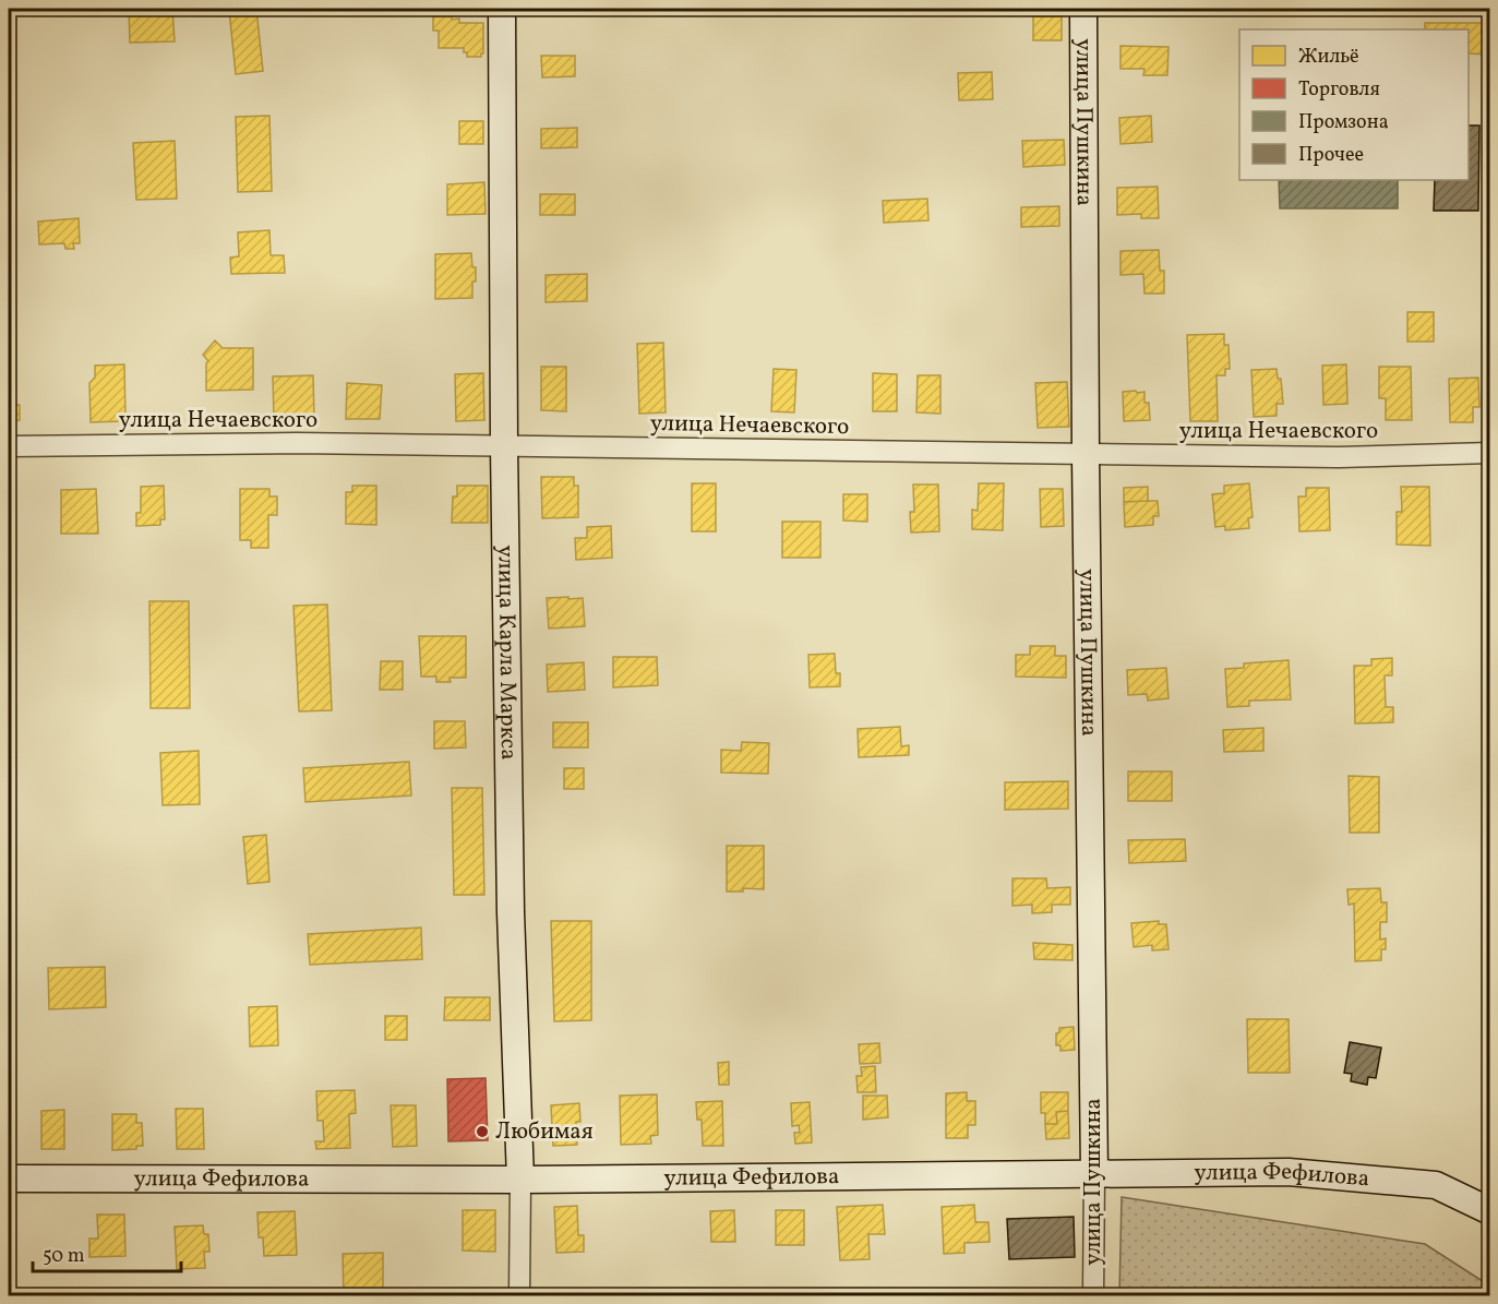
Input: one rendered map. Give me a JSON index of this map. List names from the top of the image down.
{
  "streets": {
    "main road": ["улица Пушкина", "улица Карла Маркса", "улица Фефилова"],
    "street": ["улица Нечаевского"]
  },
  "crossings": [
    ["улица Пушкина", "улица Нечаевского"],
    ["улица Пушкина", "улица Фефилова"],
    ["улица Нечаевского", "улица Карла Маркса"],
    ["улица Карла Маркса", "улица Фефилова"]
  ],
  "places": ["Любимая"],
  "legend": [
    "Жильё",
    "Торговля",
    "Промзона",
    "Прочее"
  ],
  "scale_bar": "50 m"
}
